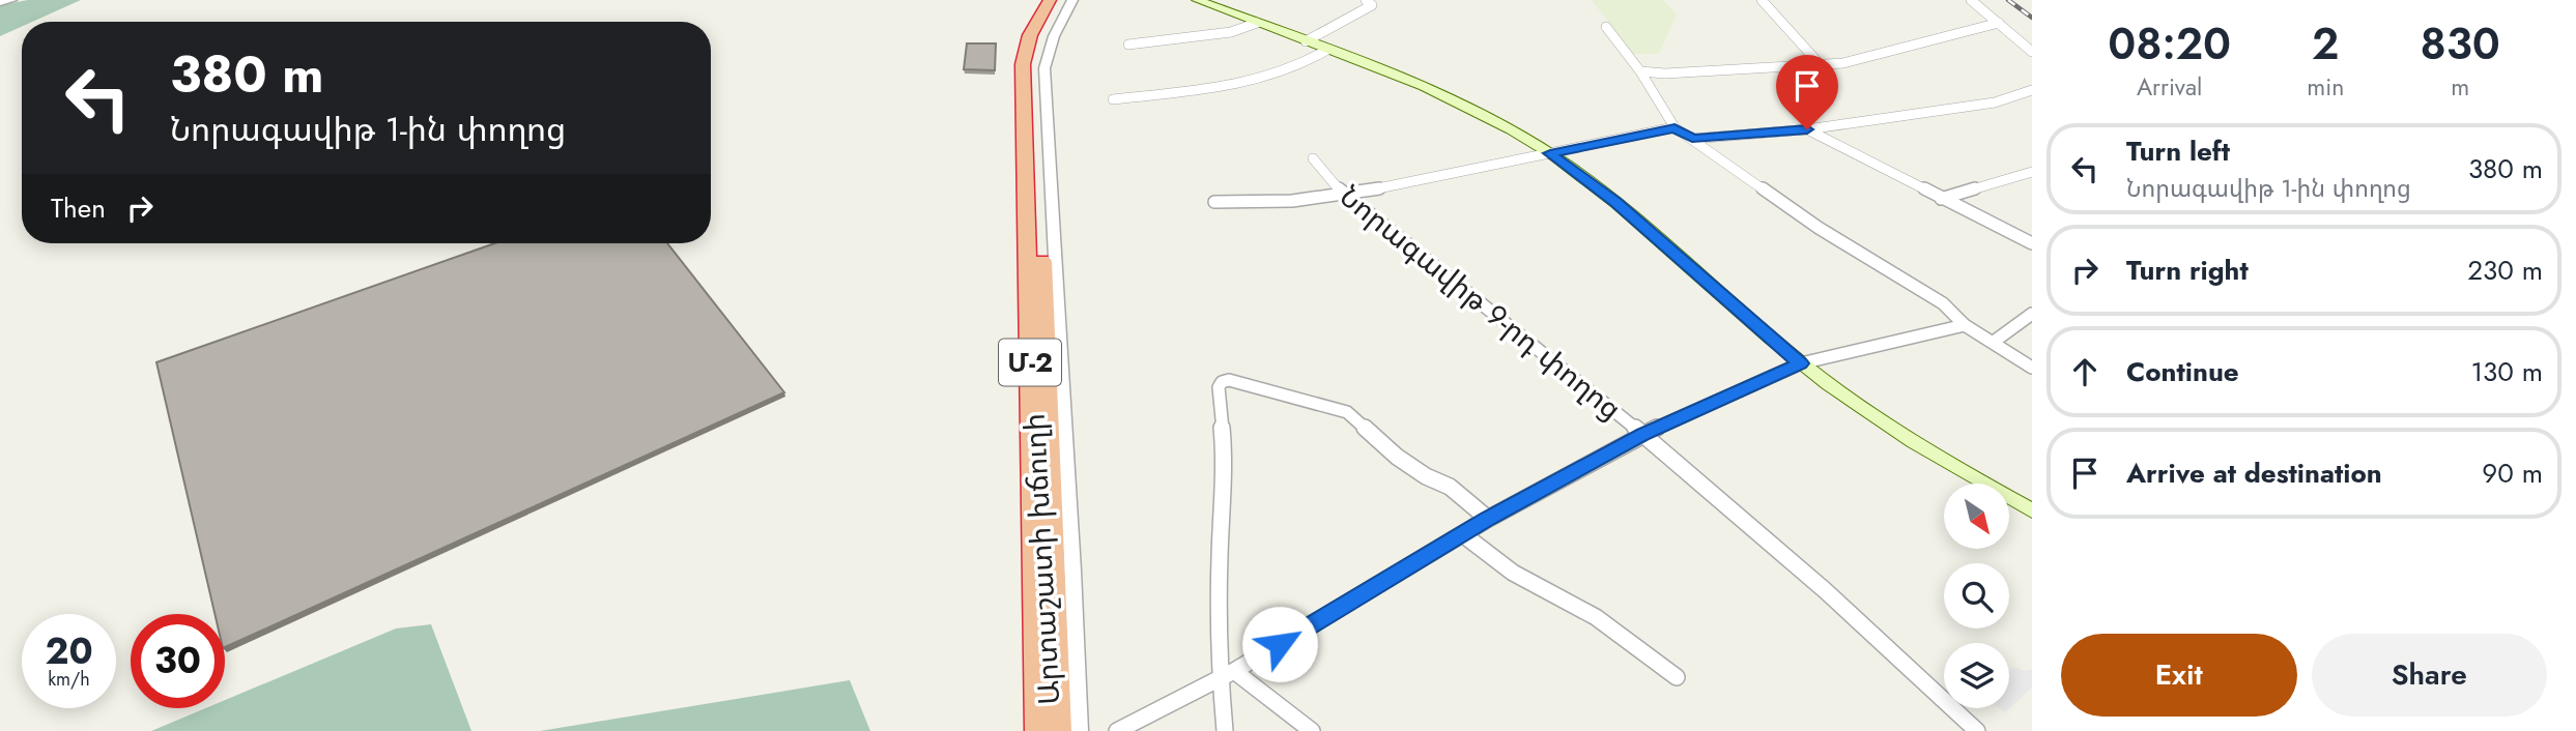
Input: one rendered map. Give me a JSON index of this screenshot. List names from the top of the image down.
{
  "streets": {
    "highway": ["Մ-2", "Արտաշատի խճուղի"],
    "street": ["Նորագավիթ 9-րդ փողոց"]
  },
  "north": "bottom right",
  "page": {
    "eta": [
      "08:20",
      "Arrival",
      "2",
      "min",
      "830",
      "m"
    ],
    "turn": ["380 m", "Նորագավիթ 1-ին փողոց"],
    "list": [
      {
        "name": "Turn left",
        "note": "Նորագավիթ 1-ին փողոց",
        "value": "380 m"
      },
      {
        "name": "Turn right",
        "value": "230 m"
      },
      {
        "name": "Continue",
        "value": "130 m"
      },
      {
        "name": "Arrive at destination",
        "value": "90 m"
      }
    ],
    "then": "Then",
    "speed": "20 km/h",
    "limit": "30",
    "buttons": ["Exit", "Share"]
  }
}
